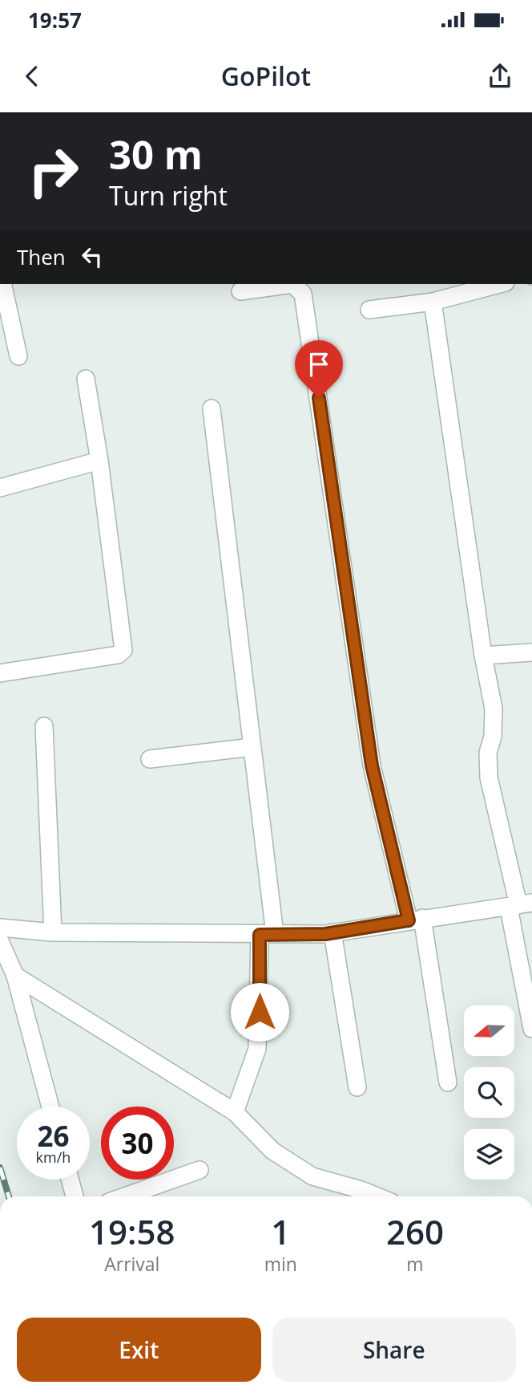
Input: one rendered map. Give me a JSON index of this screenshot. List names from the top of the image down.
{
  "north": "left",
  "page": {
    "status": "19:57",
    "header": "GoPilot",
    "turn": ["30 m", "Turn right"],
    "then": "Then",
    "speed": "26 km/h",
    "limit": "30",
    "eta": [
      "19:58",
      "Arrival",
      "1",
      "min",
      "260",
      "m"
    ],
    "buttons": ["Exit", "Share"]
  }
}
